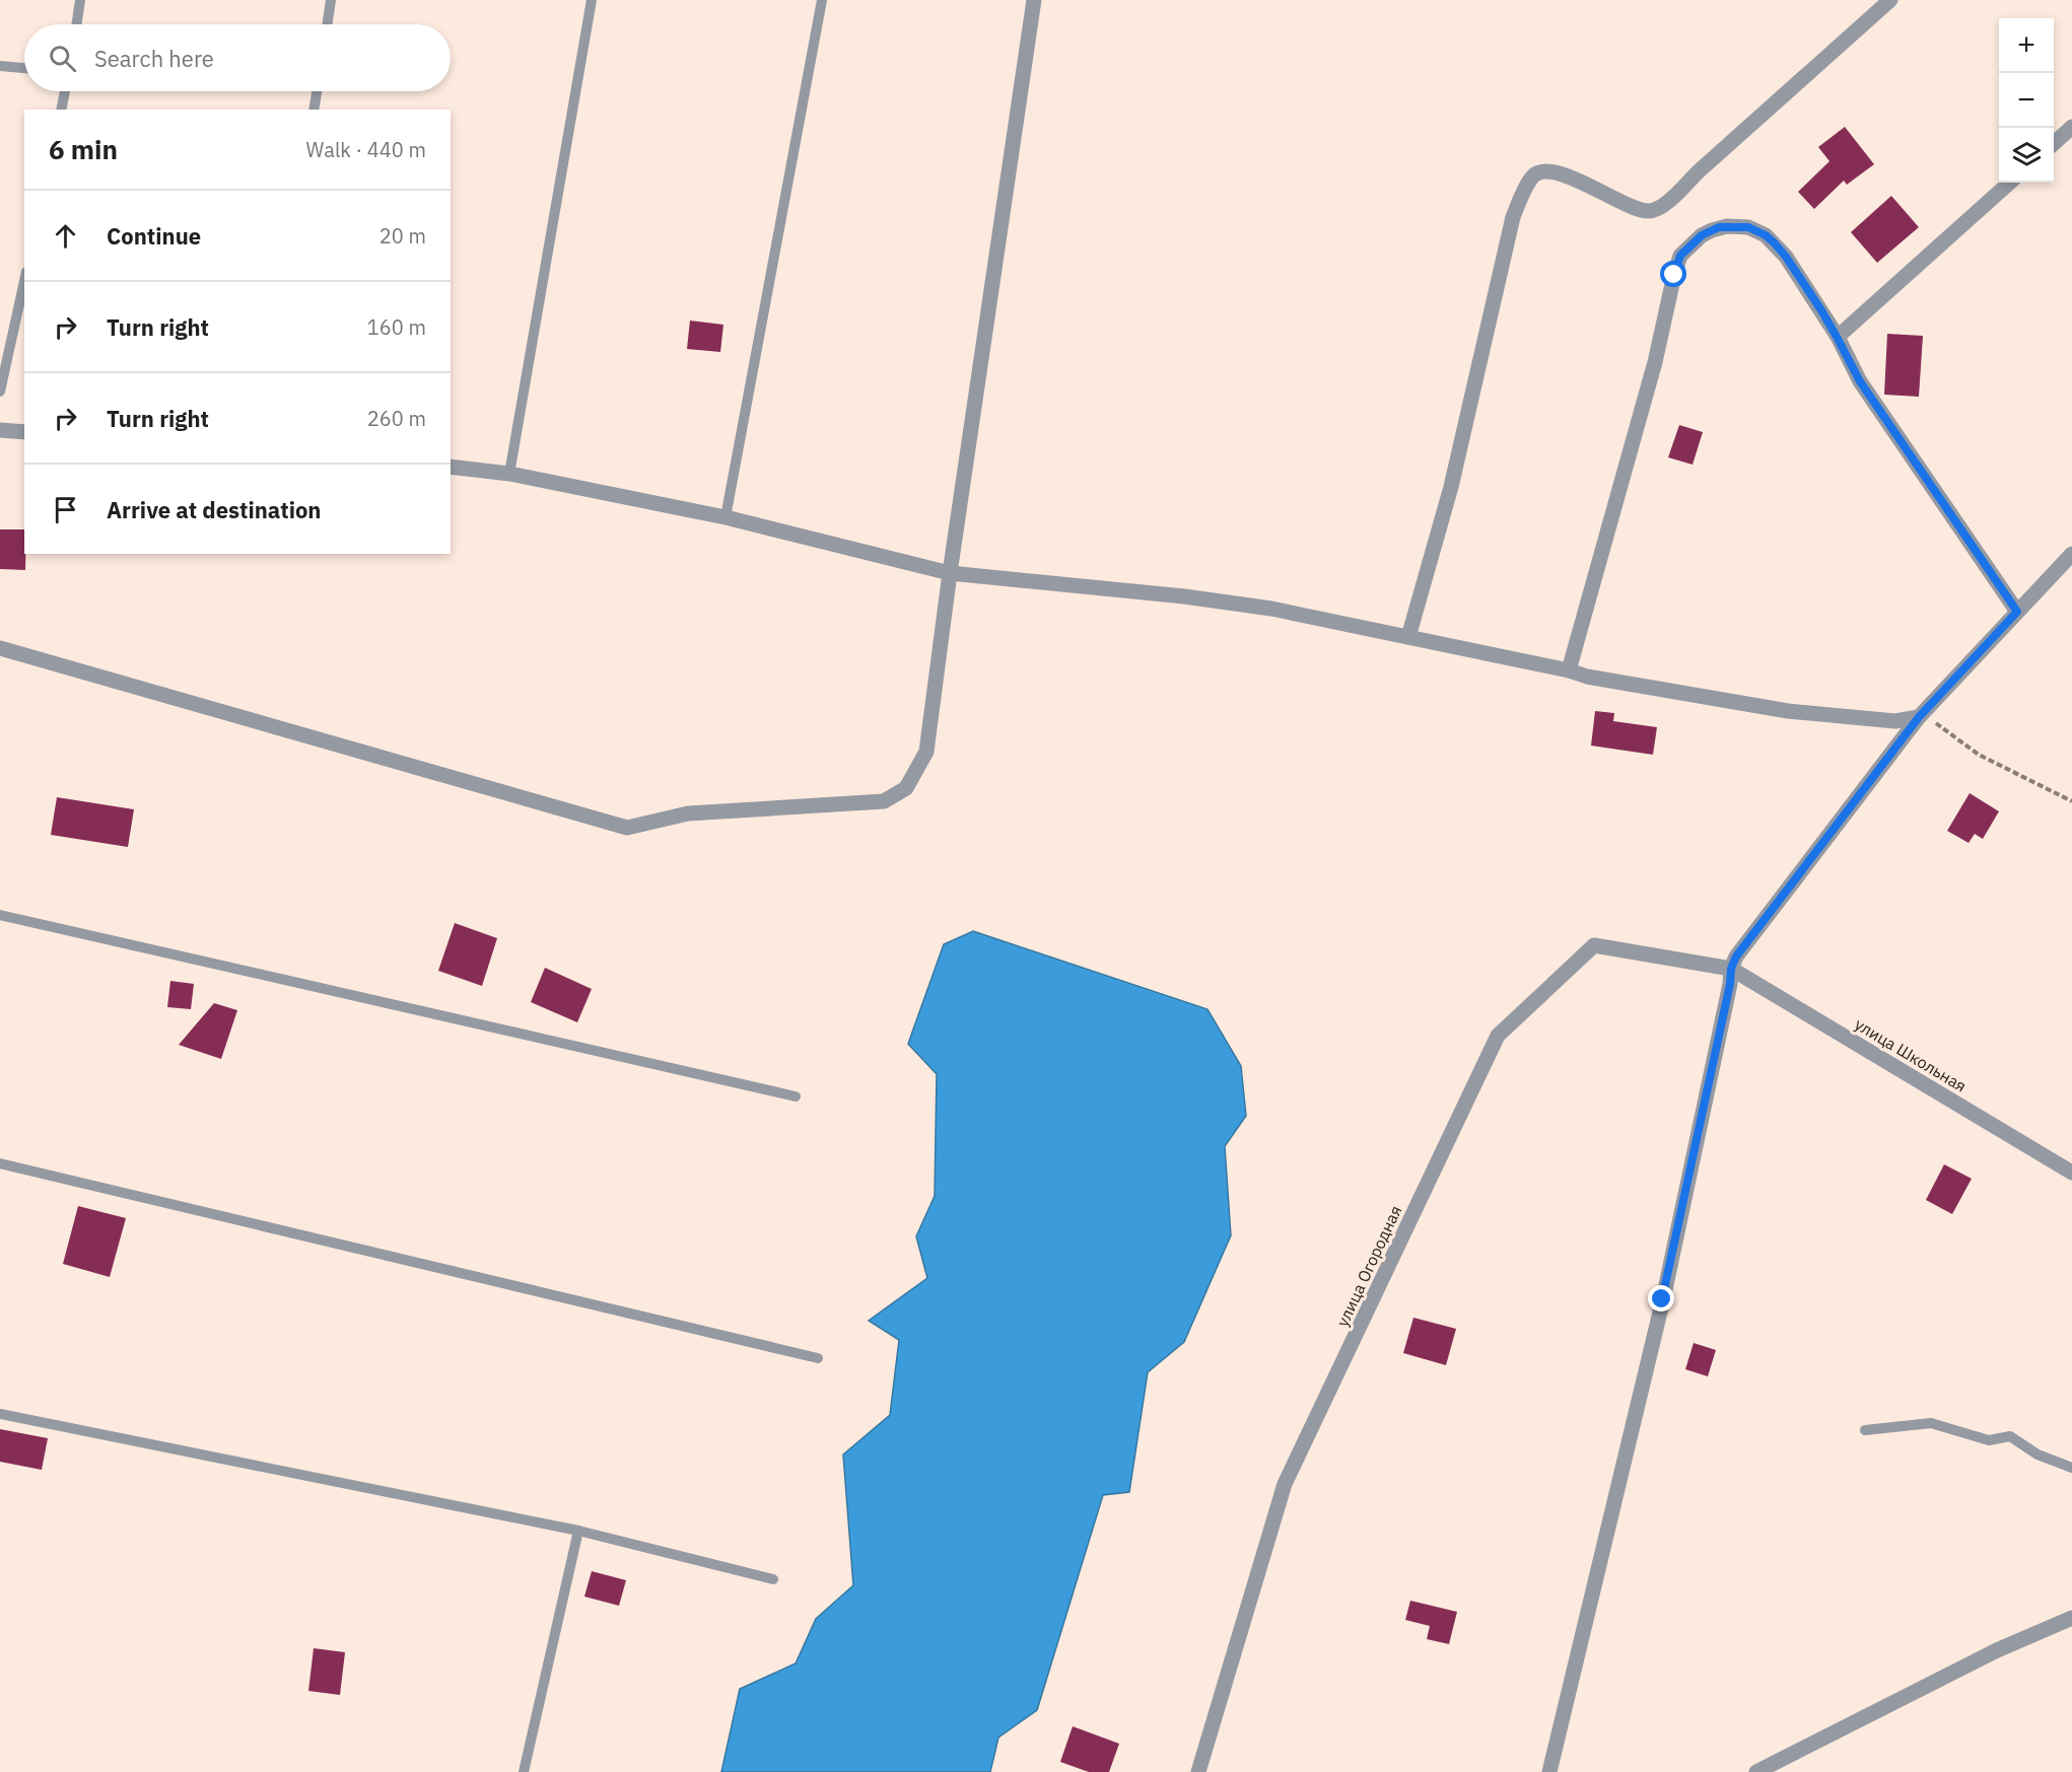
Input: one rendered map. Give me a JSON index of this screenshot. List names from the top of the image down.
{
  "streets": {
    "street": ["улица Школьная", "улица Огородная"]
  },
  "crossings": [
    ["улица Школьная", "улица Огородная"]
  ],
  "page": {
    "map_buttons": ["+", "−"],
    "search": "Search here",
    "heading": ["6 min", "Walk · 440 m"],
    "list": [
      ["Continue", "20 m"],
      ["Turn right", "160 m"],
      ["Turn right", "260 m"],
      "Arrive at destination"
    ]
  }
}
